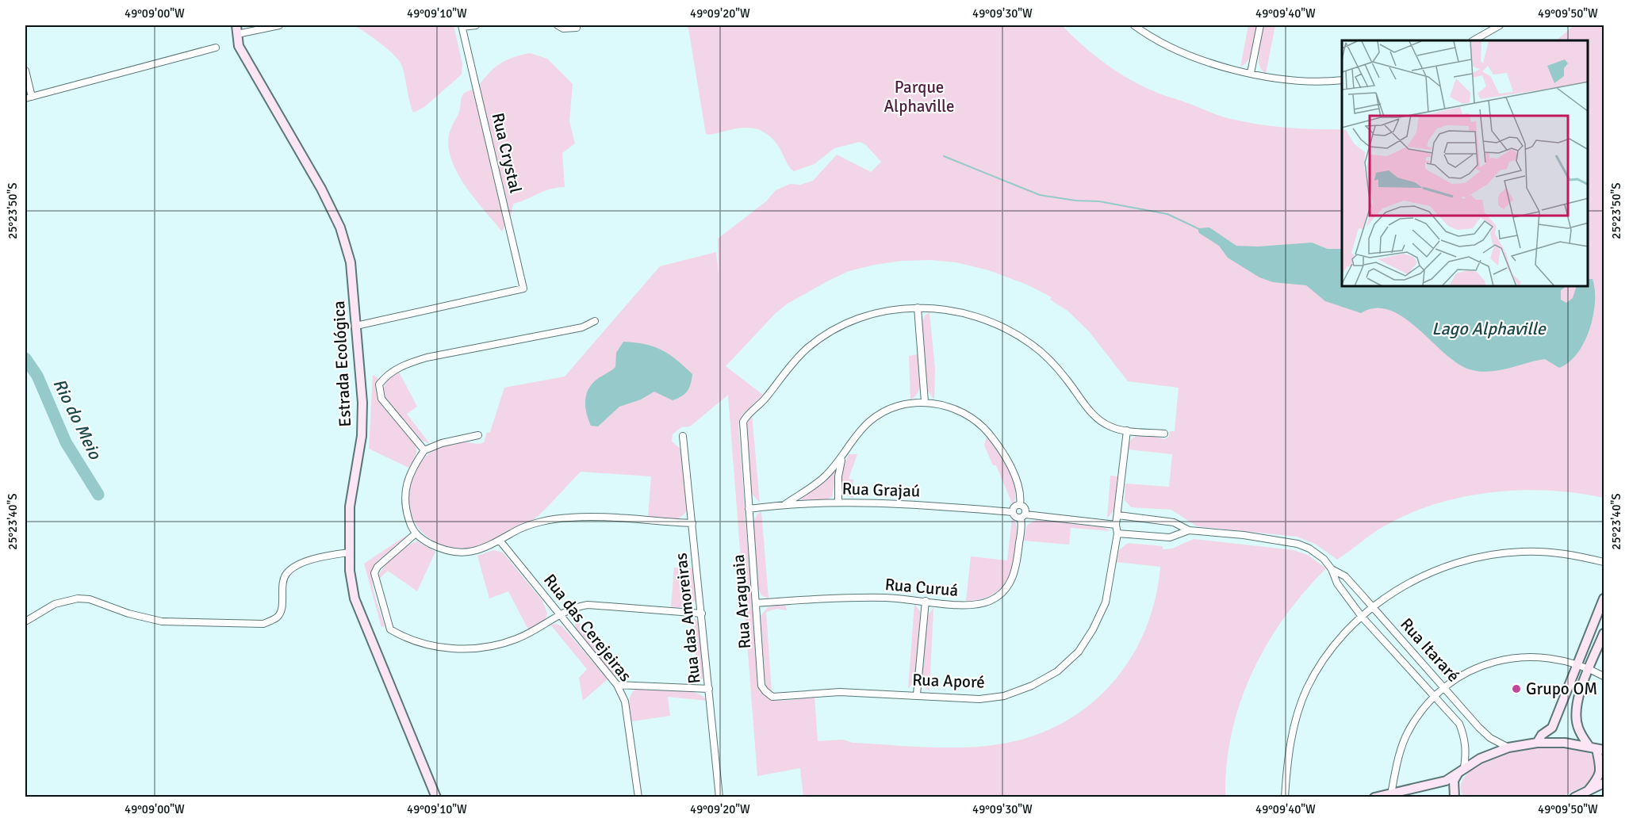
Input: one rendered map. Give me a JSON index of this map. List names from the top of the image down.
{
  "streets": {
    "street": [
      "Rua Crystal",
      "Estrada Ecológica",
      "Rua Grajaú",
      "Rua Curuá",
      "Rua Araguaia",
      "Rua das Amoreiras",
      "Rua das Cerejeiras",
      "Rua Itararé",
      "Rua Aporé"
    ]
  },
  "crossings": [
    ["Rua Crystal", "Estrada Ecológica"],
    ["Rua Grajaú", "Rua Curuá"],
    ["Rua Grajaú", "Rua Araguaia"],
    ["Rua Curuá", "Rua Araguaia"],
    ["Rua Araguaia", "Rua Aporé"]
  ],
  "water": ["Lago Alphaville", "Rio do Meio"],
  "parks": ["Parque Alphaville"],
  "places": ["Grupo OM"],
  "coordinates": [
    "49°09'00\"W",
    "49°09'10\"W",
    "49°09'20\"W",
    "49°09'30\"W",
    "49°09'40\"W",
    "49°09'50\"W",
    "25°23'50\"S",
    "25°23'40\"S"
  ]
}
